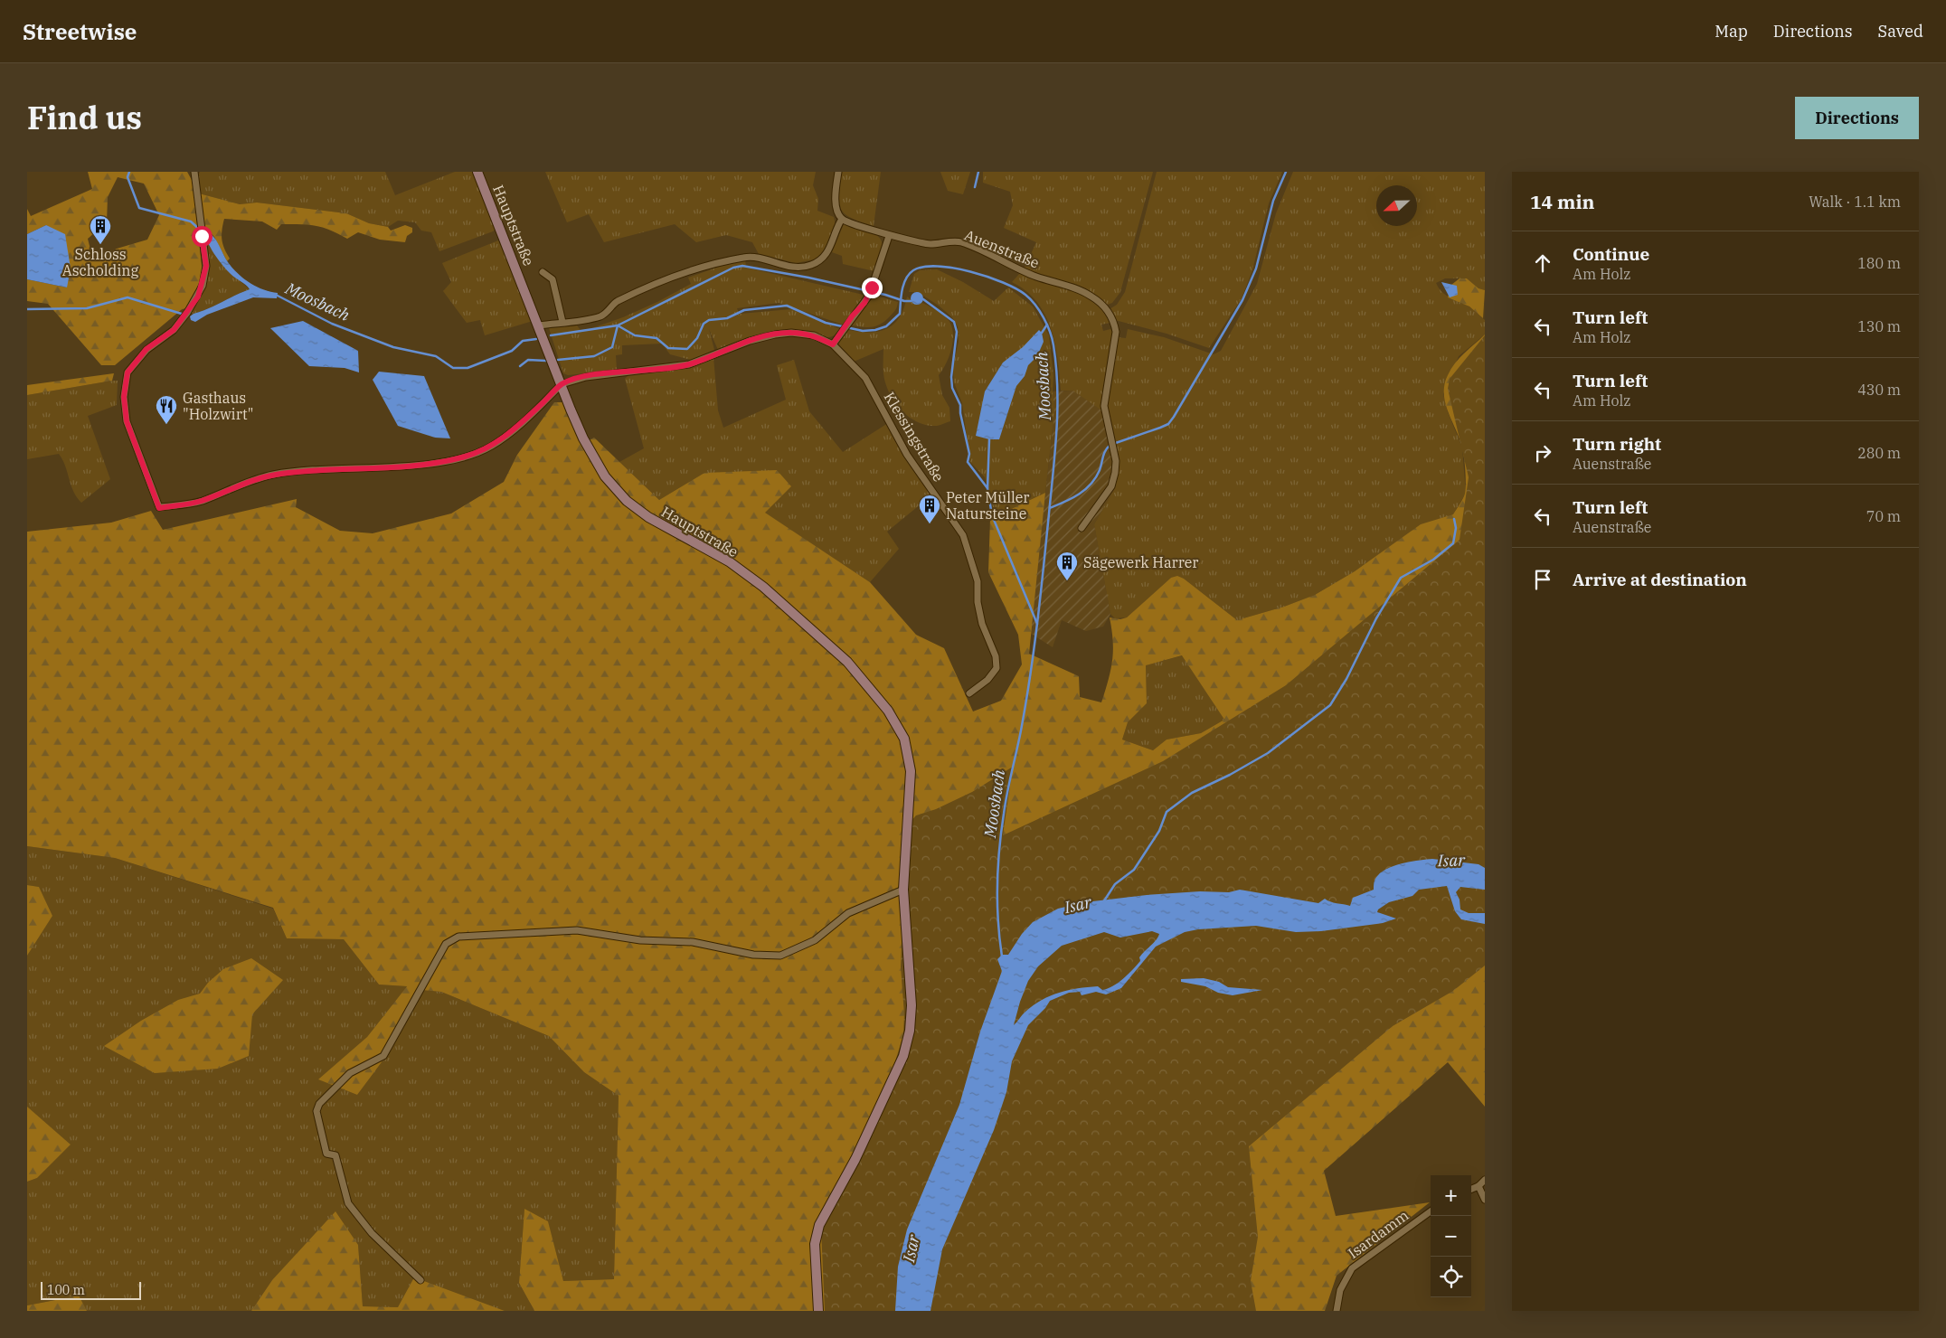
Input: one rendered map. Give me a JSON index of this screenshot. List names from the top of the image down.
{
  "streets": {
    "main road": ["Hauptstraße"],
    "street": ["Auenstraße", "Klessingstraße", "Isardamm"]
  },
  "water": ["Moosbach", "Isar"],
  "places": {
    "building": ["Schloss Ascholding", "Peter Müller Natursteine", "Sägewerk Harrer"],
    "restaurant": ["Gasthaus \"Holzwirt\""]
  },
  "scale_bar": "100 m",
  "north": "left",
  "page": {
    "header": "Streetwise",
    "nav": ["Map", "Directions", "Saved"],
    "title": "Find us",
    "buttons": "Directions",
    "heading": ["14 min", "Walk · 1.1 km"],
    "list": [
      ["Continue", "Am Holz", "180 m"],
      ["Turn left", "Am Holz", "130 m"],
      ["Turn left", "Am Holz", "430 m"],
      ["Turn right", "Auenstraße", "280 m"],
      ["Turn left", "Auenstraße", "70 m"],
      "Arrive at destination"
    ],
    "map_buttons": ["+", "−"],
    "scale": "100 m"
  }
}
